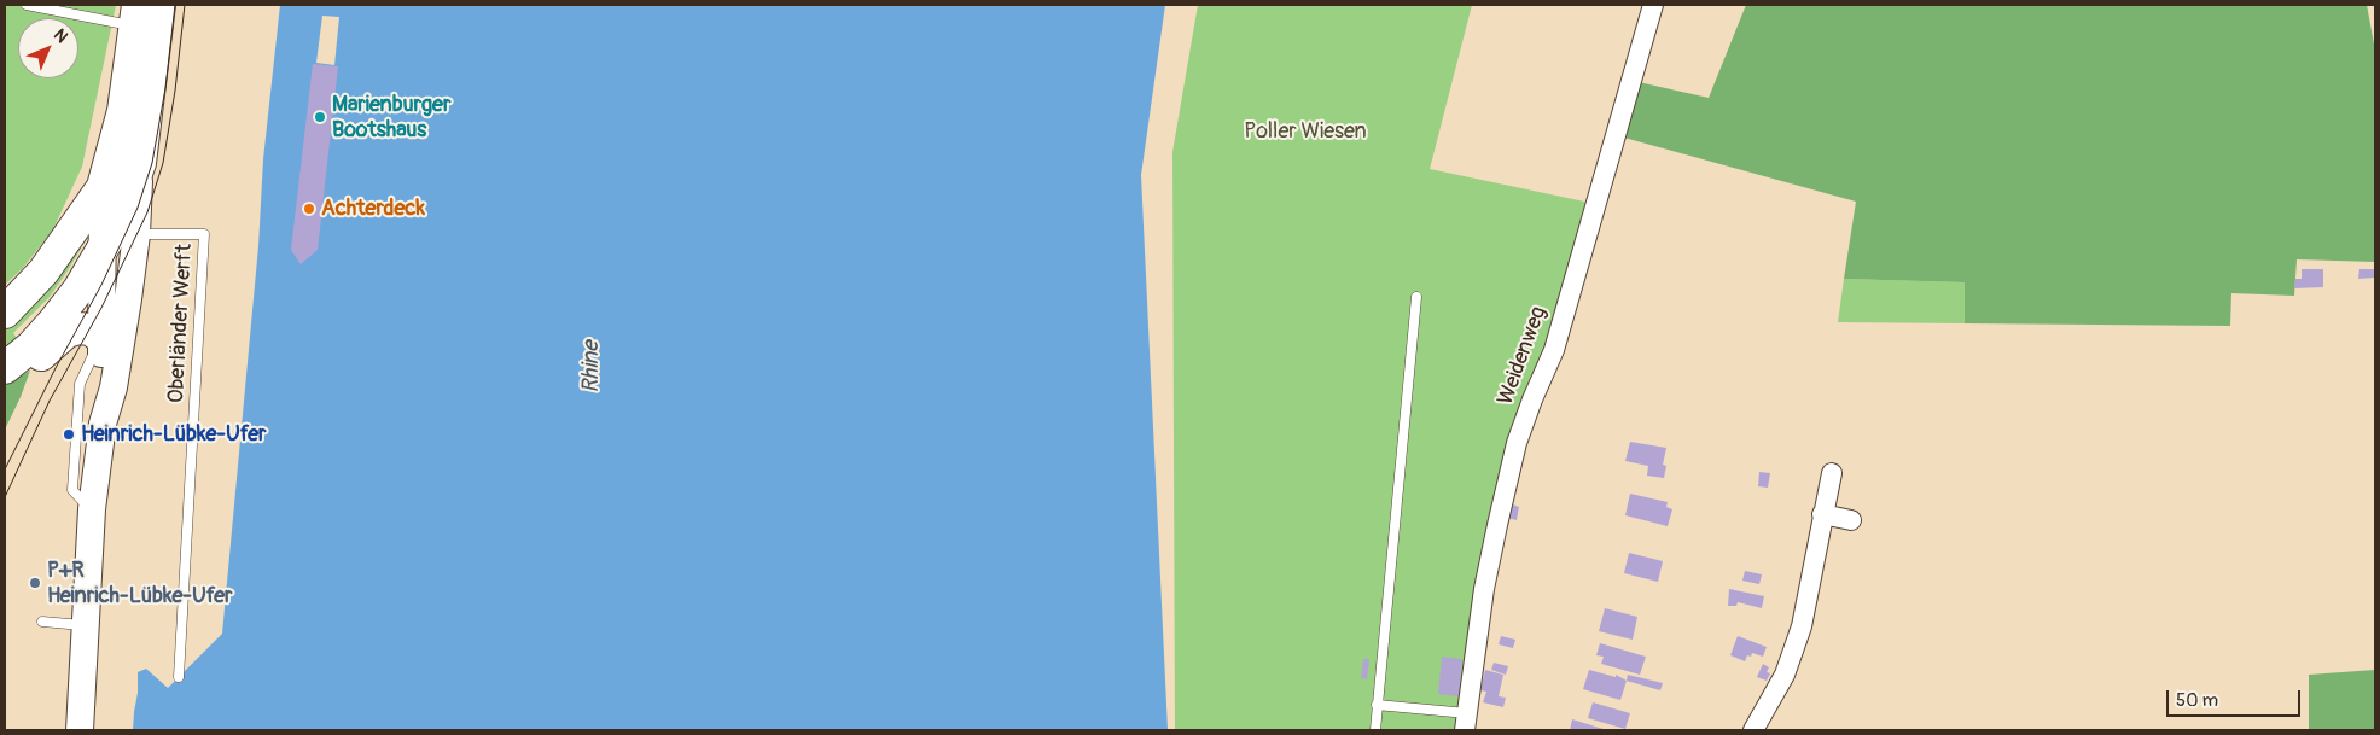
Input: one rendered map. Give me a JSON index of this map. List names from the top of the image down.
{
  "streets": {
    "street": ["Weidenweg"],
    "lane": ["Oberländer Werft"]
  },
  "water": ["Rhine"],
  "parks": ["Poller Wiesen"],
  "places": [
    "Marienburger Bootshaus",
    "Achterdeck",
    "Heinrich-Lübke-Ufer",
    "P+R Heinrich-Lübke-Ufer"
  ],
  "scale_bar": "50 m",
  "north": "top right"
}
